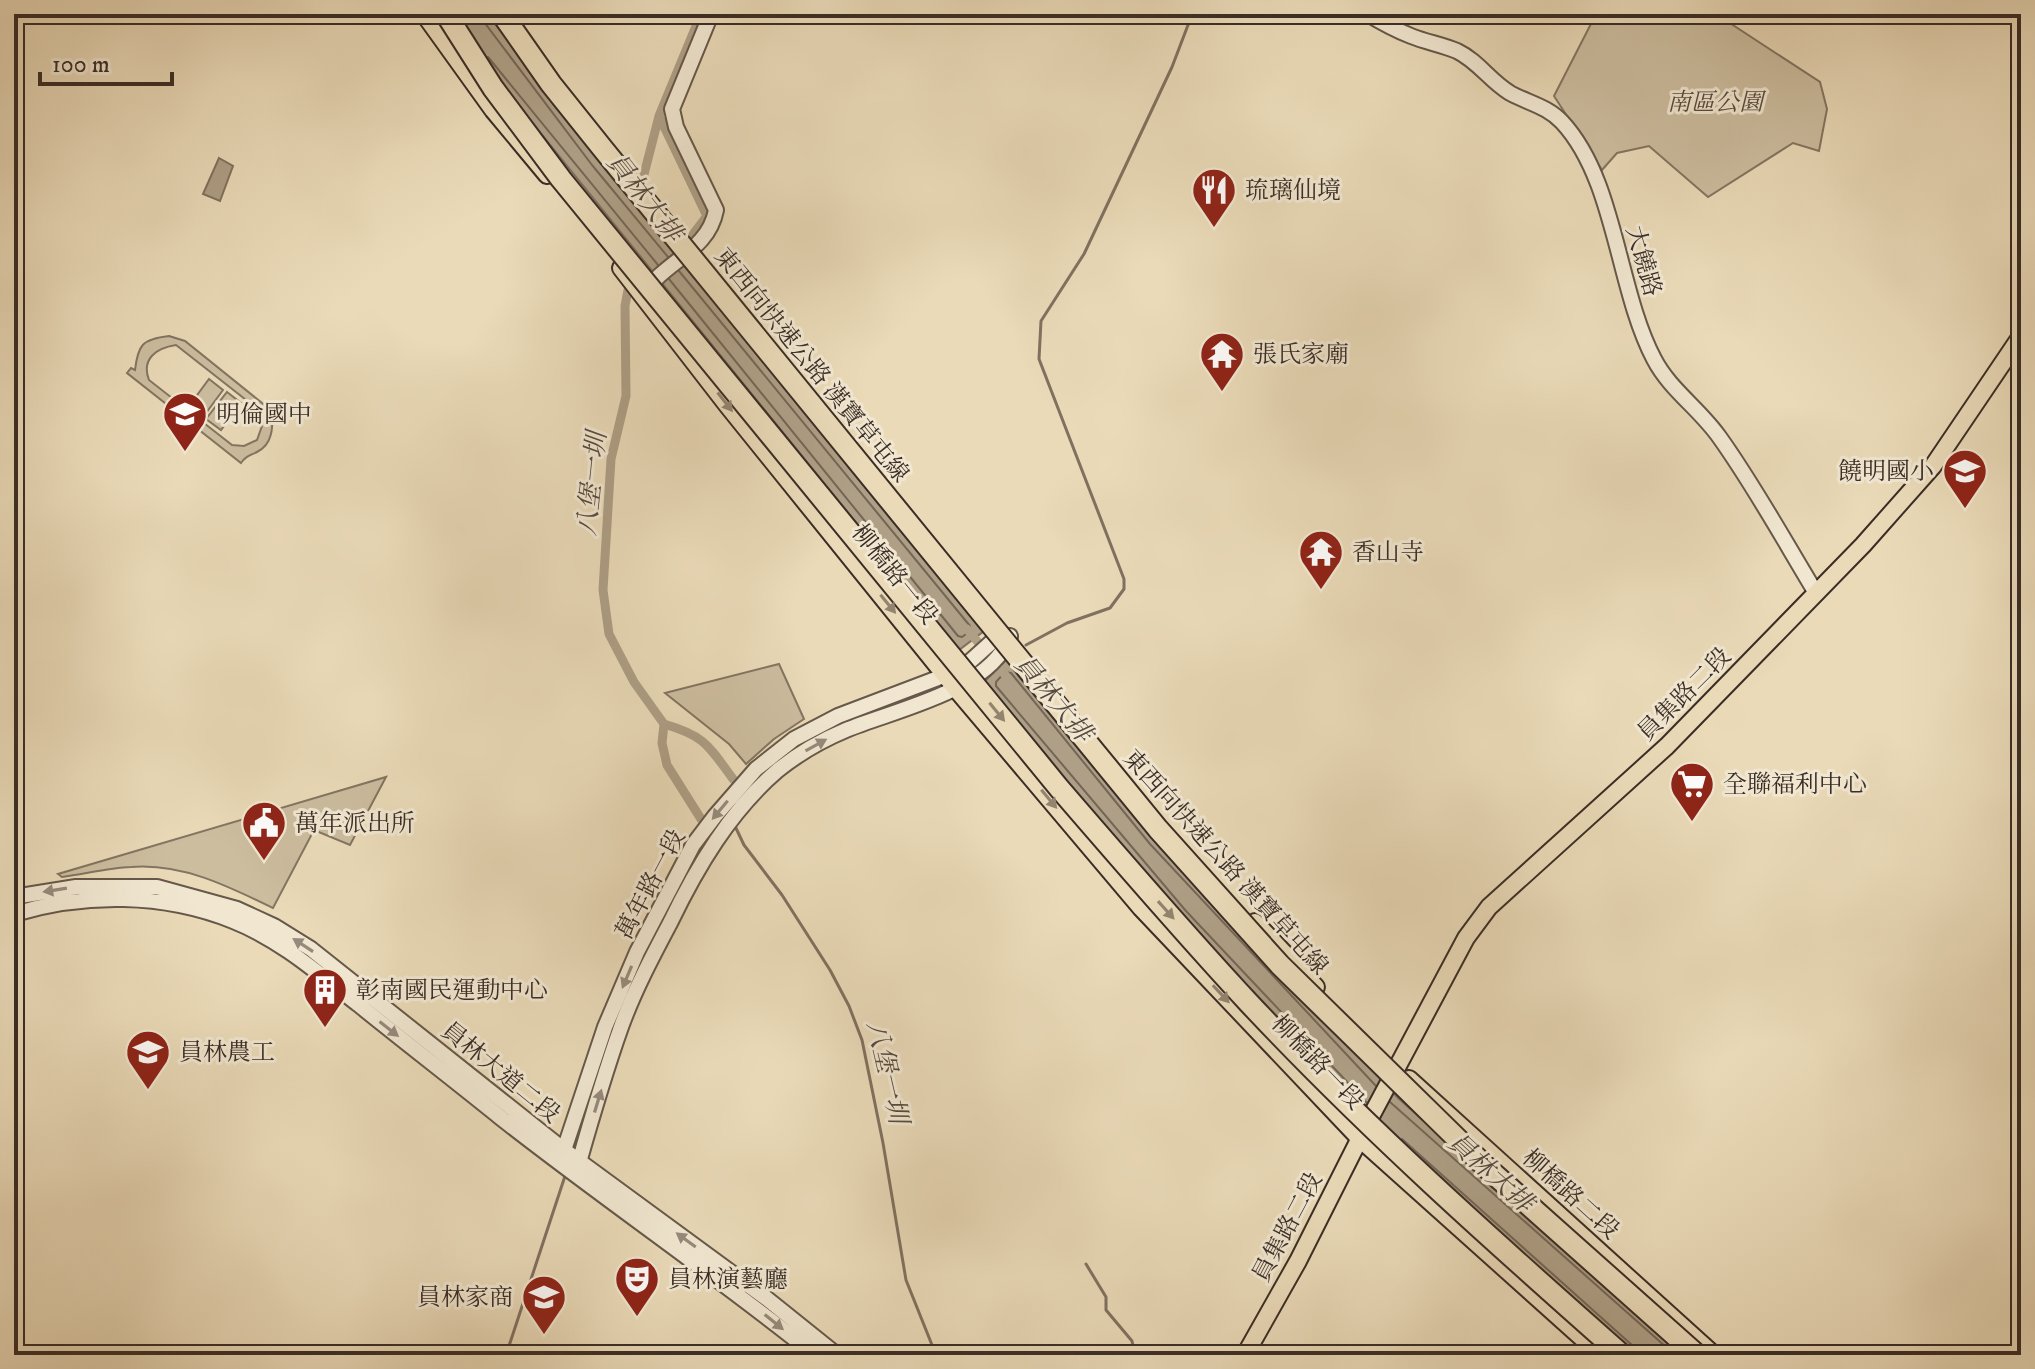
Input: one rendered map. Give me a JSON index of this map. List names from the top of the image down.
{
  "streets": {
    "highway": ["東西向快速公路 漢寶草屯線"],
    "main road": ["柳橋路一段", "員集路二段", "柳橋路二段"],
    "street": ["大饒路", "萬年路一段", "員林大道二段"]
  },
  "crossings": [
    ["大饒路", "員集路二段"],
    ["柳橋路一段", "員集路二段"],
    ["柳橋路一段", "萬年路一段"],
    ["柳橋路一段", "柳橋路二段"],
    ["員集路二段", "柳橋路二段"],
    ["萬年路一段", "員林大道二段"]
  ],
  "water": ["員林大排", "八堡一圳"],
  "parks": ["南區公園"],
  "places": {
    "restaurant": ["琉璃仙境"],
    "temple": ["張氏家廟", "香山寺"],
    "school or university": [
      "明倫國中",
      "饒明國小",
      "員林農工",
      "員林家商"
    ],
    "supermarket": ["全聯福利中心"],
    "public building": ["萬年派出所"],
    "building": ["彰南國民運動中心"],
    "theatre": ["員林演藝廳"]
  },
  "scale_bar": "100 m"
}
